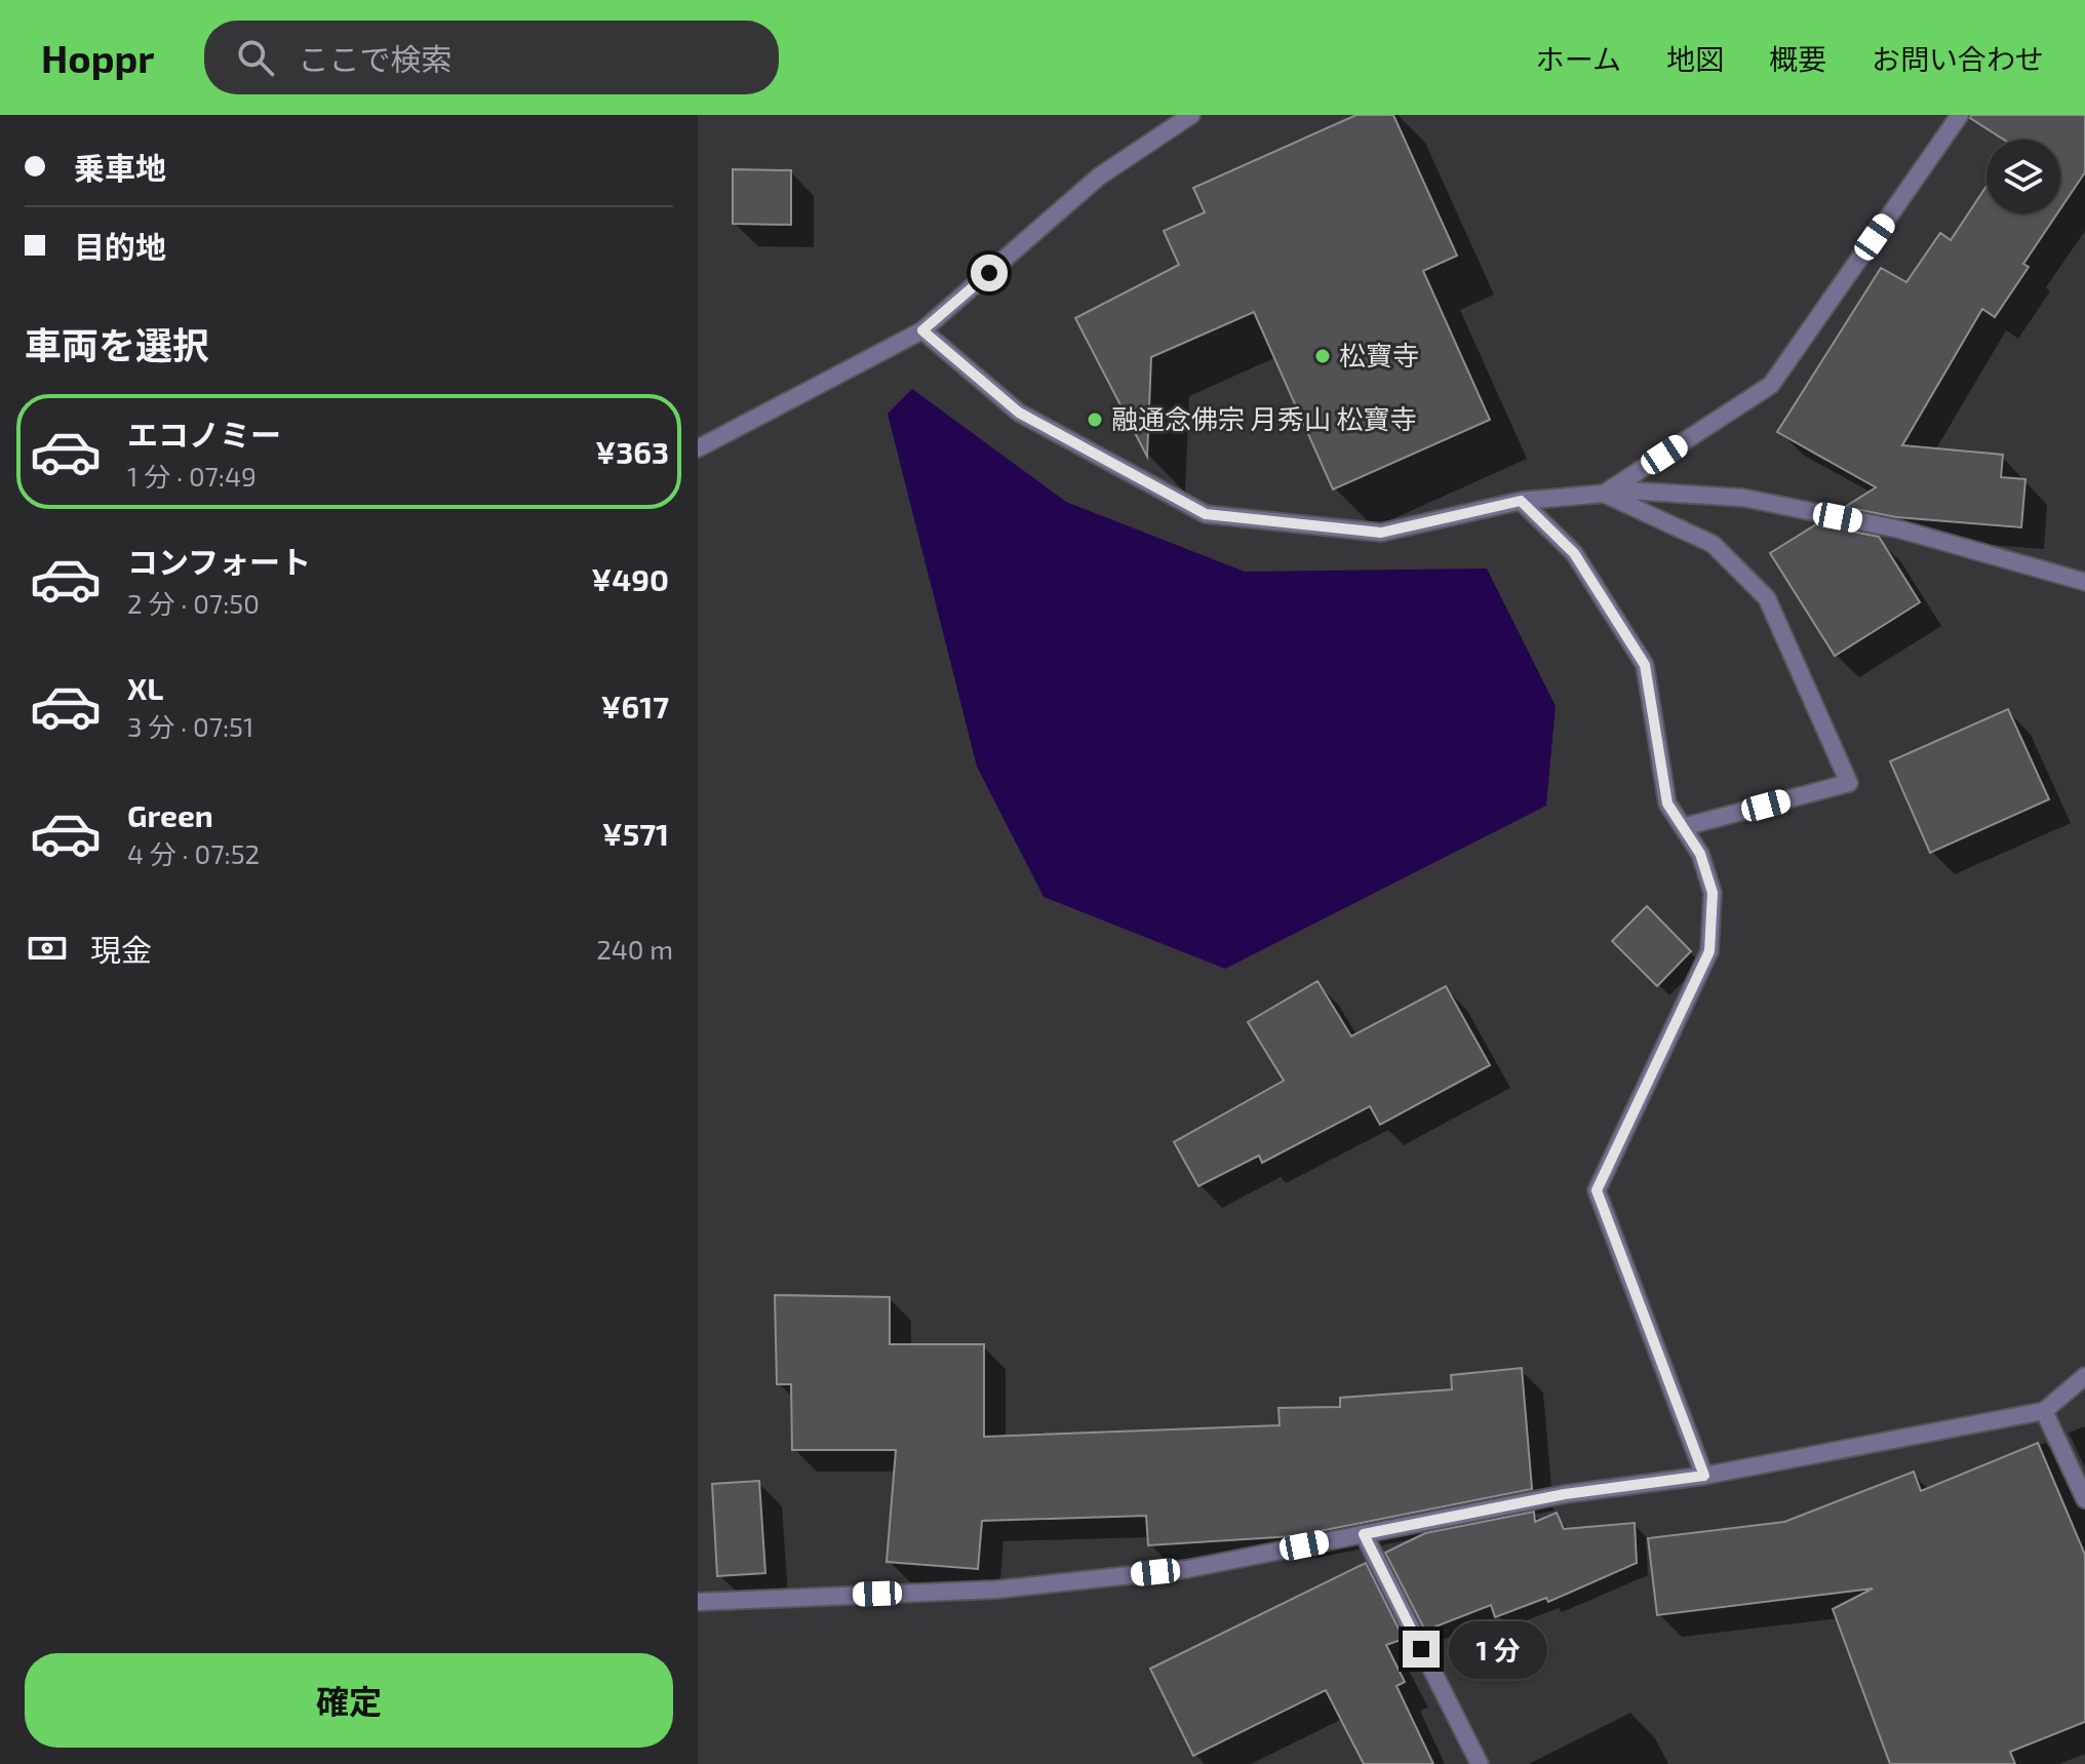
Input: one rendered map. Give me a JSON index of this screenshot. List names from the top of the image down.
{
  "places": ["松寶寺", "融通念佛宗 月秀山 松寶寺"],
  "page": {
    "header": "Hoppr",
    "search": "ここで検索",
    "nav": [
      "ホーム",
      "地図",
      "概要",
      "お問い合わせ"
    ],
    "banner": ["乗車地", "目的地"],
    "heading": "車両を選択",
    "list": [
      {
        "name": "エコノミー",
        "note": "1 分 · 07:49",
        "value": "¥363"
      },
      {
        "name": "コンフォート",
        "note": "2 分 · 07:50",
        "value": "¥490"
      },
      {
        "name": "XL",
        "note": "3 分 · 07:51",
        "value": "¥617"
      },
      {
        "name": "Green",
        "note": "4 分 · 07:52",
        "value": "¥571"
      }
    ],
    "pay": ["現金", "240 m"],
    "bubble": "1 分",
    "buttons": "確定"
  }
}
